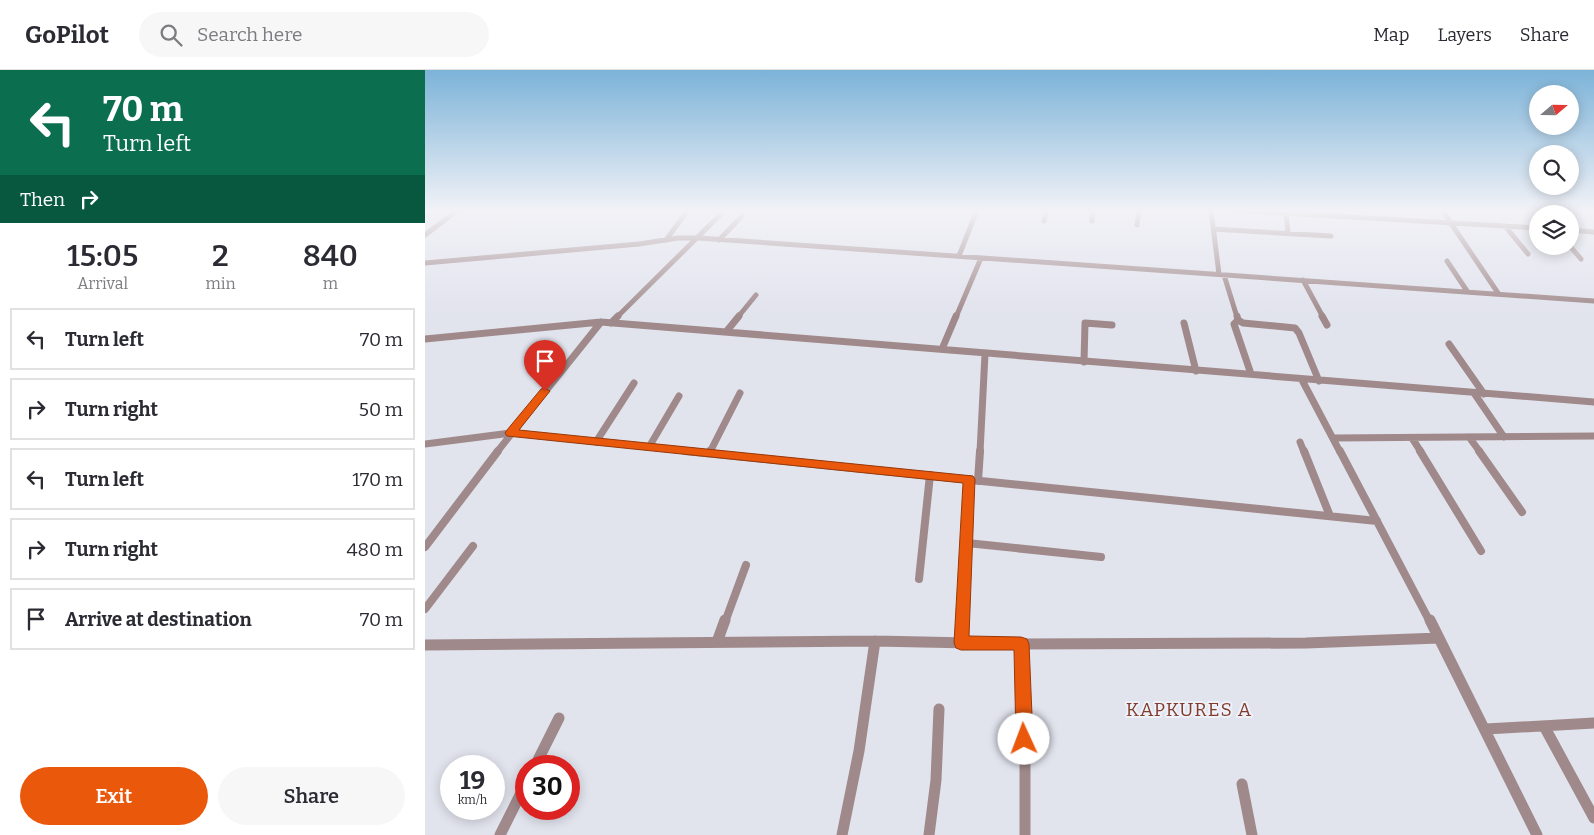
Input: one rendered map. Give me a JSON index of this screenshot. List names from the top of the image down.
{
  "districts": ["KAPKURES A"],
  "north": "right",
  "page": {
    "header": "GoPilot",
    "search": "Search here",
    "nav": ["Map", "Layers", "Share"],
    "turn": ["70 m", "Turn left"],
    "then": "Then",
    "eta": [
      "15:05",
      "Arrival",
      "2",
      "min",
      "840",
      "m"
    ],
    "list": [
      {
        "name": "Turn left",
        "value": "70 m"
      },
      {
        "name": "Turn right",
        "value": "50 m"
      },
      {
        "name": "Turn left",
        "value": "170 m"
      },
      {
        "name": "Turn right",
        "value": "480 m"
      },
      {
        "name": "Arrive at destination",
        "value": "70 m"
      }
    ],
    "speed": "19 km/h",
    "limit": "30",
    "buttons": ["Exit", "Share"]
  }
}
